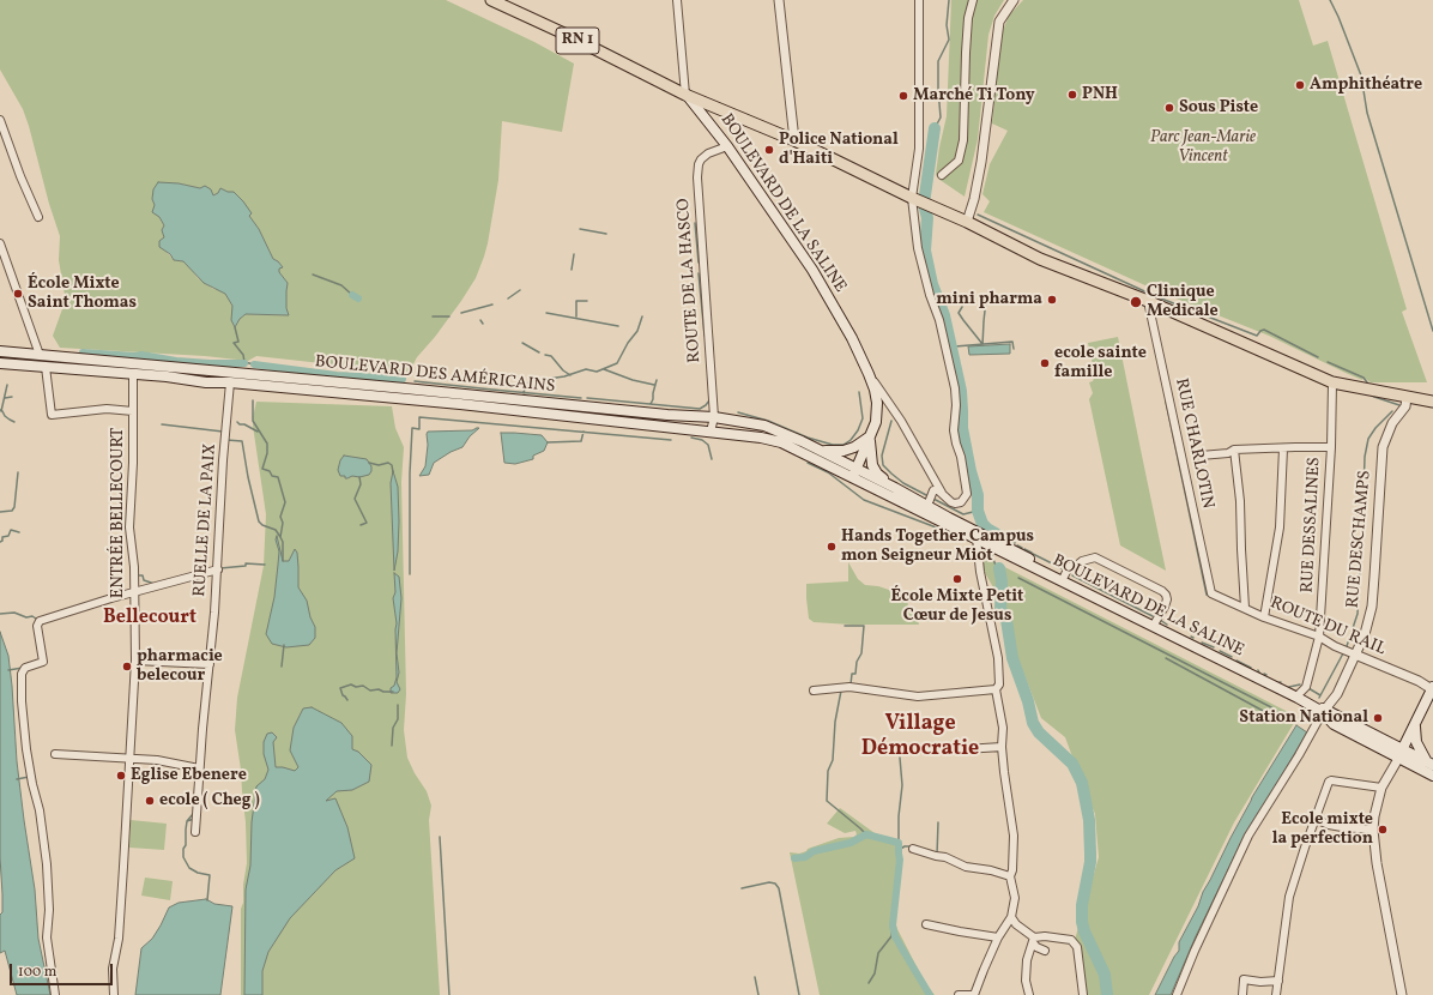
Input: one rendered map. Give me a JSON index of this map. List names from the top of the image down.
{
  "streets": {
    "main road": ["RN 1", "BOULEVARD DE LA SALINE", "BOULEVARD DES AMÉRICAINS"],
    "street": [
      "ROUTE DE LA HASCO",
      "RUE CHARLOTIN",
      "ENTRÉE BELLECOURT",
      "RUELLE DE LA PAIX",
      "RUE DESSALINES",
      "RUE DESCHAMPS",
      "ROUTE DU RAIL"
    ]
  },
  "crossings": [
    ["RN 1", "BOULEVARD DE LA SALINE"],
    ["RN 1", "RUE CHARLOTIN"],
    ["RN 1", "RUE DESSALINES"],
    ["RN 1", "RUE DESCHAMPS"],
    ["BOULEVARD DE LA SALINE", "ROUTE DE LA HASCO"],
    ["BOULEVARD DE LA SALINE", "BOULEVARD DES AMÉRICAINS"],
    ["BOULEVARD DE LA SALINE", "RUE DESSALINES"],
    ["BOULEVARD DE LA SALINE", "RUE DESCHAMPS"],
    ["ROUTE DE LA HASCO", "BOULEVARD DES AMÉRICAINS"],
    ["BOULEVARD DES AMÉRICAINS", "ENTRÉE BELLECOURT"],
    ["BOULEVARD DES AMÉRICAINS", "RUELLE DE LA PAIX"],
    ["RUE CHARLOTIN", "ROUTE DU RAIL"],
    ["RUE DESSALINES", "ROUTE DU RAIL"],
    ["RUE DESCHAMPS", "ROUTE DU RAIL"]
  ],
  "districts": ["Bellecourt", "Village Démocratie"],
  "parks": ["Parc Jean-Marie Vincent"],
  "places": [
    "Amphithéatre",
    "PNH",
    "Marché Ti Tony",
    "Sous Piste",
    "Police National d'Haiti",
    "École Mixte Saint Thomas",
    "mini pharma",
    "Clinique Medicale",
    "ecole sainte famille",
    "Hands Together Campus mon Seigneur Miot",
    "École Mixte Petit Cœur de Jesus",
    "pharmacie belecour",
    "Station National",
    "Eglise Ebenere",
    "ecole ( Cheg )",
    "Ecole mixte la perfection"
  ],
  "scale_bar": "100 m"
}
